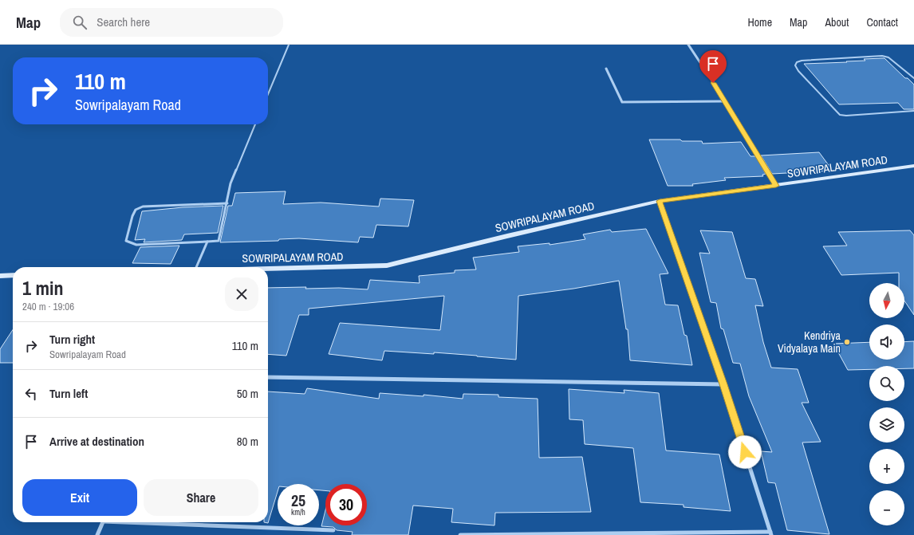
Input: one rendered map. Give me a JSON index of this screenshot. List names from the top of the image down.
{
  "streets": {
    "street": ["SOWRIPALAYAM ROAD"]
  },
  "places": ["Kendriya Vidyalaya Main"],
  "north": "bottom",
  "page": {
    "header": "Map",
    "search": "Search here",
    "nav": [
      "Home",
      "Map",
      "About",
      "Contact"
    ],
    "turn": ["110 m", "Sowripalayam Road"],
    "heading": ["1 min", "240 m · 19:06"],
    "map_buttons": ["+", "−"],
    "list": [
      {
        "name": "Turn right",
        "note": "Sowripalayam Road",
        "value": "110 m"
      },
      {
        "name": "Turn left",
        "value": "50 m"
      },
      {
        "name": "Arrive at destination",
        "value": "80 m"
      }
    ],
    "buttons": ["Exit", "Share"],
    "speed": "25 km/h",
    "limit": "30"
  }
}
